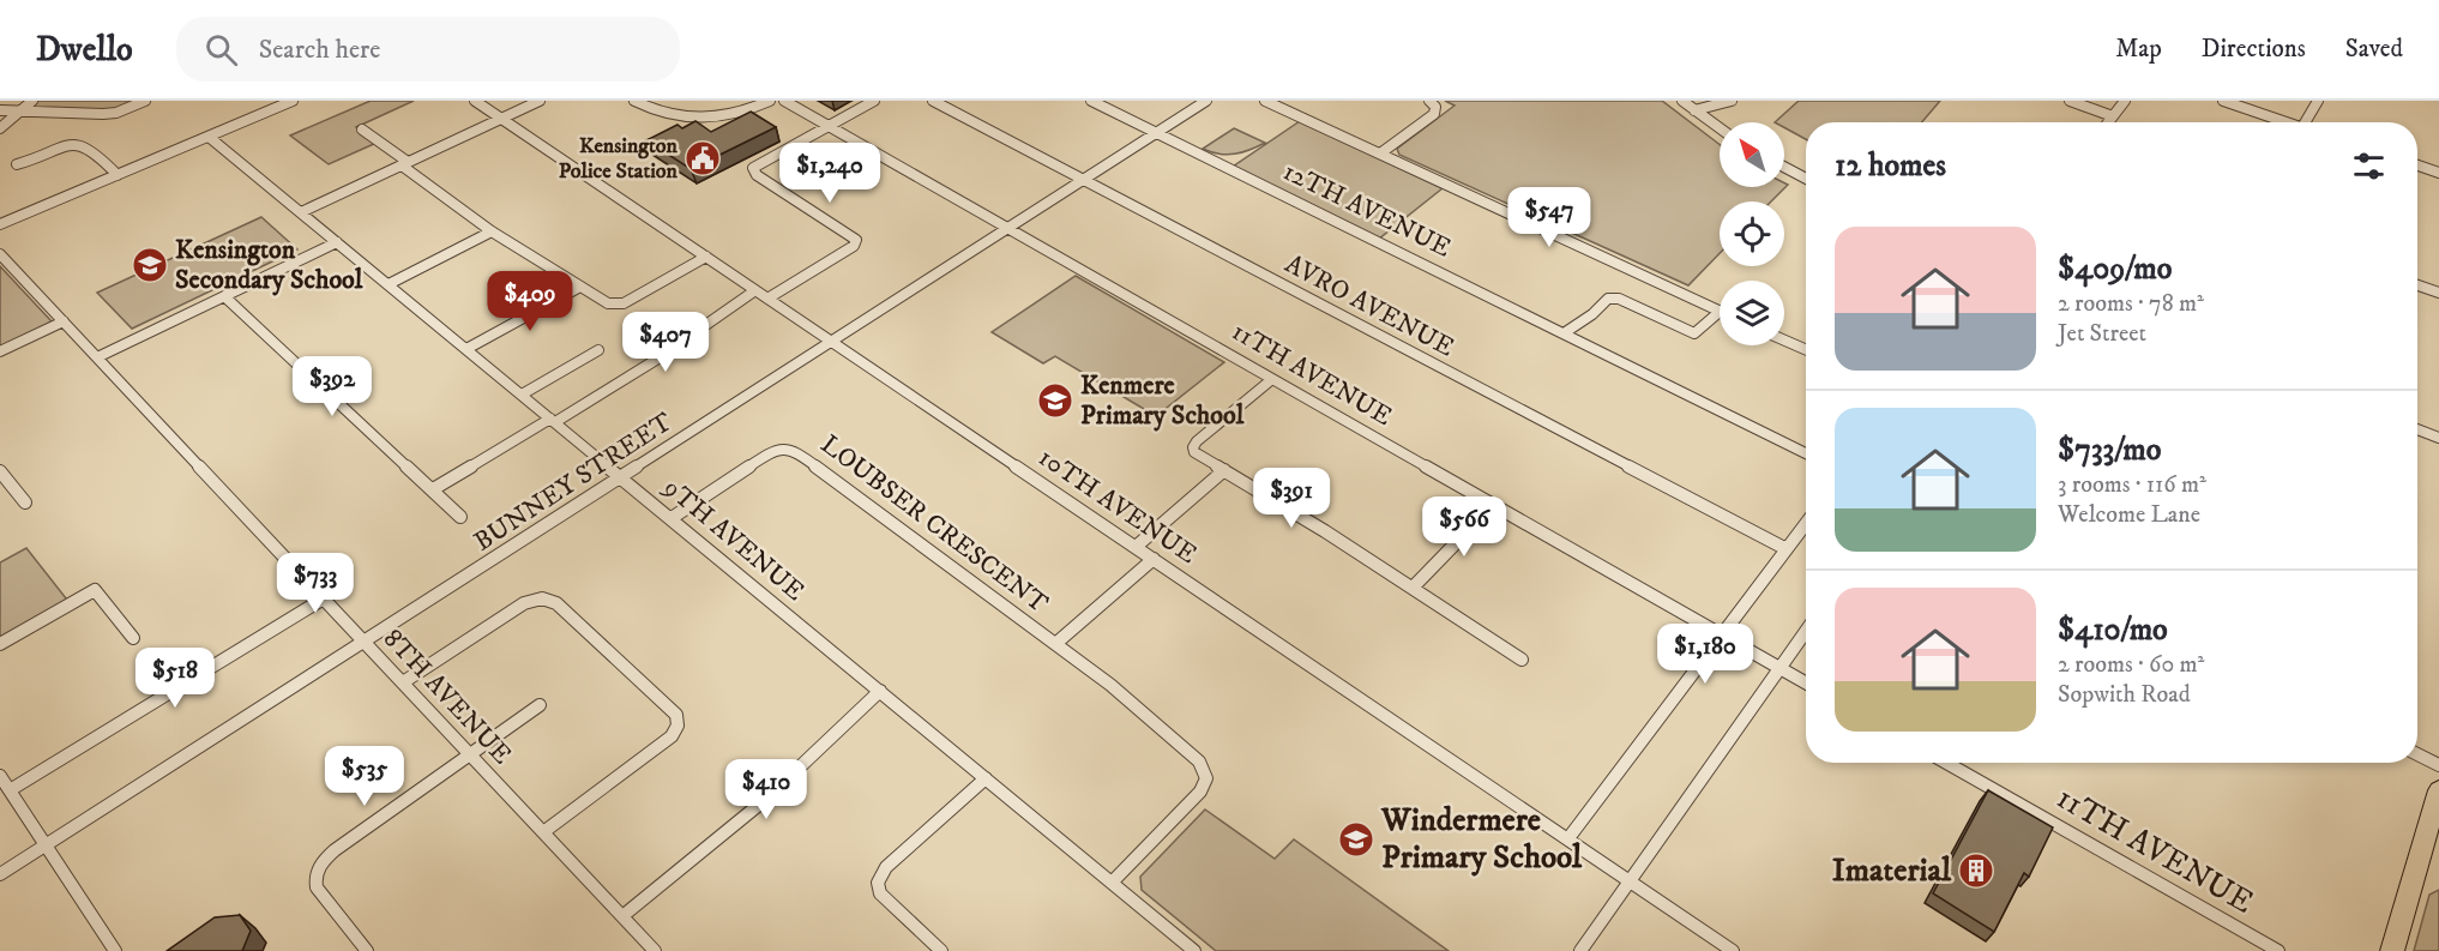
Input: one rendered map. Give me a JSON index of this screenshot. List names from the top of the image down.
{
  "streets": {
    "street": [
      "12TH AVENUE",
      "AVRO AVENUE",
      "11TH AVENUE",
      "BUNNEY STREET",
      "10TH AVENUE",
      "LOUBSER CRESCENT",
      "9TH AVENUE",
      "8TH AVENUE"
    ]
  },
  "crossings": [
    ["12TH AVENUE", "BUNNEY STREET"],
    ["AVRO AVENUE", "BUNNEY STREET"],
    ["11TH AVENUE", "BUNNEY STREET"],
    ["BUNNEY STREET", "10TH AVENUE"],
    ["BUNNEY STREET", "9TH AVENUE"],
    ["BUNNEY STREET", "8TH AVENUE"],
    ["10TH AVENUE", "LOUBSER CRESCENT"],
    ["LOUBSER CRESCENT", "9TH AVENUE"]
  ],
  "places": {
    "public building": ["Kensington Police Station"],
    "school or university": ["Kensington Secondary School", "Kenmere Primary School", "Windermere Primary School"],
    "building": ["Imaterial"]
  },
  "north": "top left",
  "page": {
    "header": "Dwello",
    "search": "Search here",
    "nav": ["Map", "Directions", "Saved"],
    "heading": "12 homes",
    "price": [
      "$1,240",
      "$547",
      "$409",
      "$407",
      "$392",
      "$391",
      "$566",
      "$733",
      "$1,180",
      "$518",
      "$535",
      "$410"
    ],
    "list": [
      {
        "name": "$409/mo",
        "note": "2 rooms · 78 m² · Jet Street"
      },
      {
        "name": "$733/mo",
        "note": "3 rooms · 116 m² · Welcome Lane"
      },
      {
        "name": "$410/mo",
        "note": "2 rooms · 60 m² · Sopwith Road"
      }
    ]
  }
}
